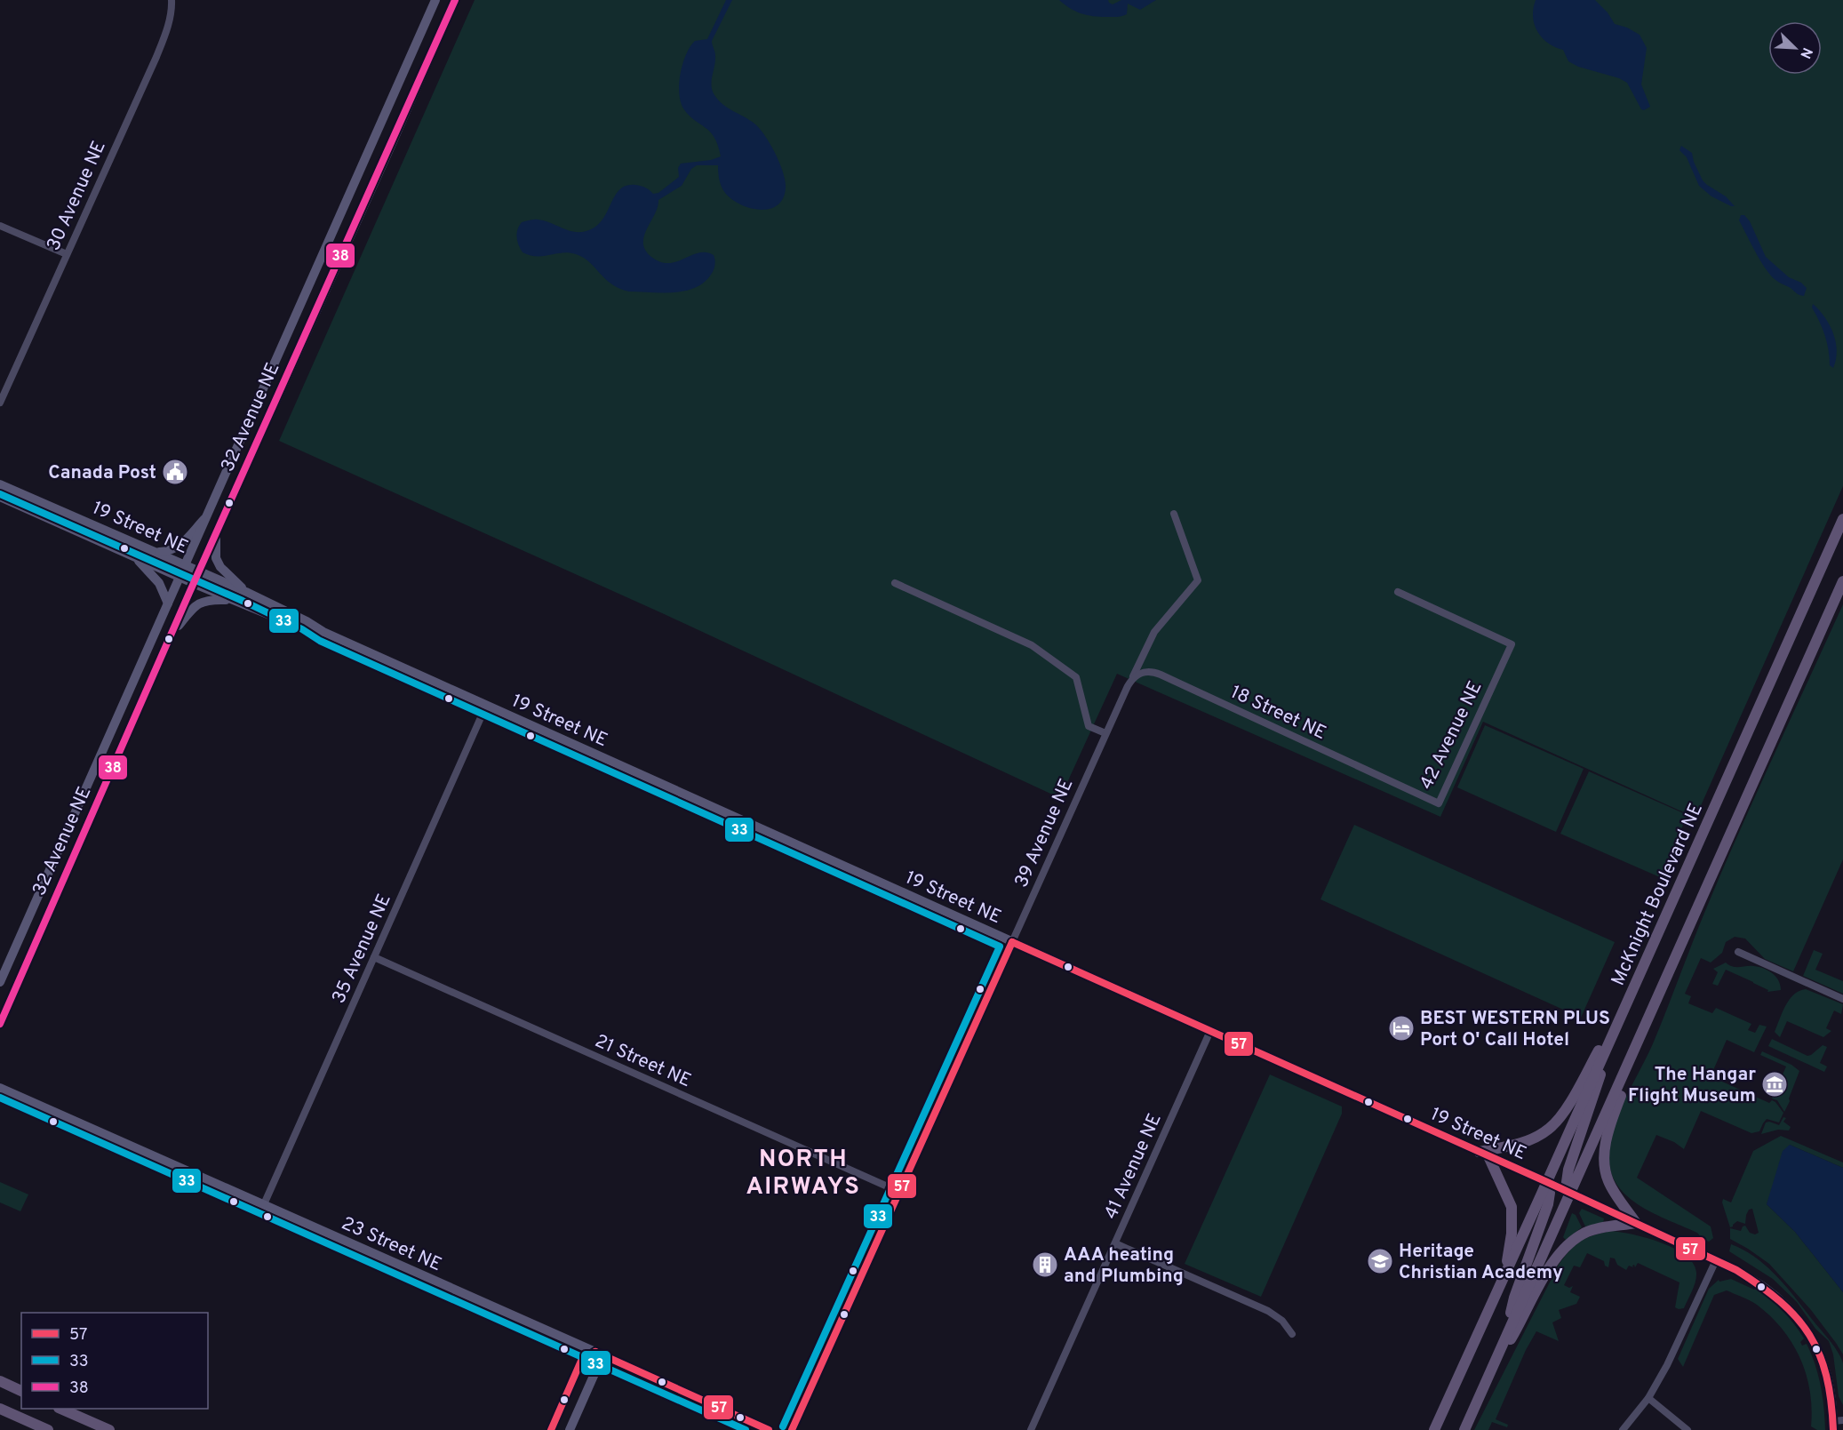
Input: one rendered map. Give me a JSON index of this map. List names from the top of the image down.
{
  "streets": {
    "main road": ["McKnight Boulevard NE"],
    "street": [
      "30 Avenue NE",
      "32 Avenue NE",
      "19 Street NE",
      "18 Street NE",
      "42 Avenue NE",
      "39 Avenue NE",
      "35 Avenue NE",
      "21 Street NE",
      "41 Avenue NE",
      "23 Street NE"
    ]
  },
  "crossings": [
    ["32 Avenue NE", "19 Street NE"],
    ["19 Street NE", "39 Avenue NE"],
    ["19 Street NE", "McKnight Boulevard NE"],
    ["19 Street NE", "35 Avenue NE"],
    ["19 Street NE", "41 Avenue NE"],
    ["18 Street NE", "42 Avenue NE"],
    ["18 Street NE", "39 Avenue NE"],
    ["39 Avenue NE", "21 Street NE"],
    ["35 Avenue NE", "21 Street NE"],
    ["35 Avenue NE", "23 Street NE"]
  ],
  "districts": ["NORTH AIRWAYS"],
  "places": {
    "public building": ["Canada Post"],
    "hotel": ["BEST WESTERN PLUS Port O' Call Hotel"],
    "museum": ["The Hangar Flight Museum"],
    "school or university": ["Heritage Christian Academy"],
    "building": ["AAA heating and Plumbing"]
  },
  "lines": ["transit line 38", "transit line 33", "transit line 57"],
  "legend": ["57", "33", "38"],
  "north": "bottom right"
}
